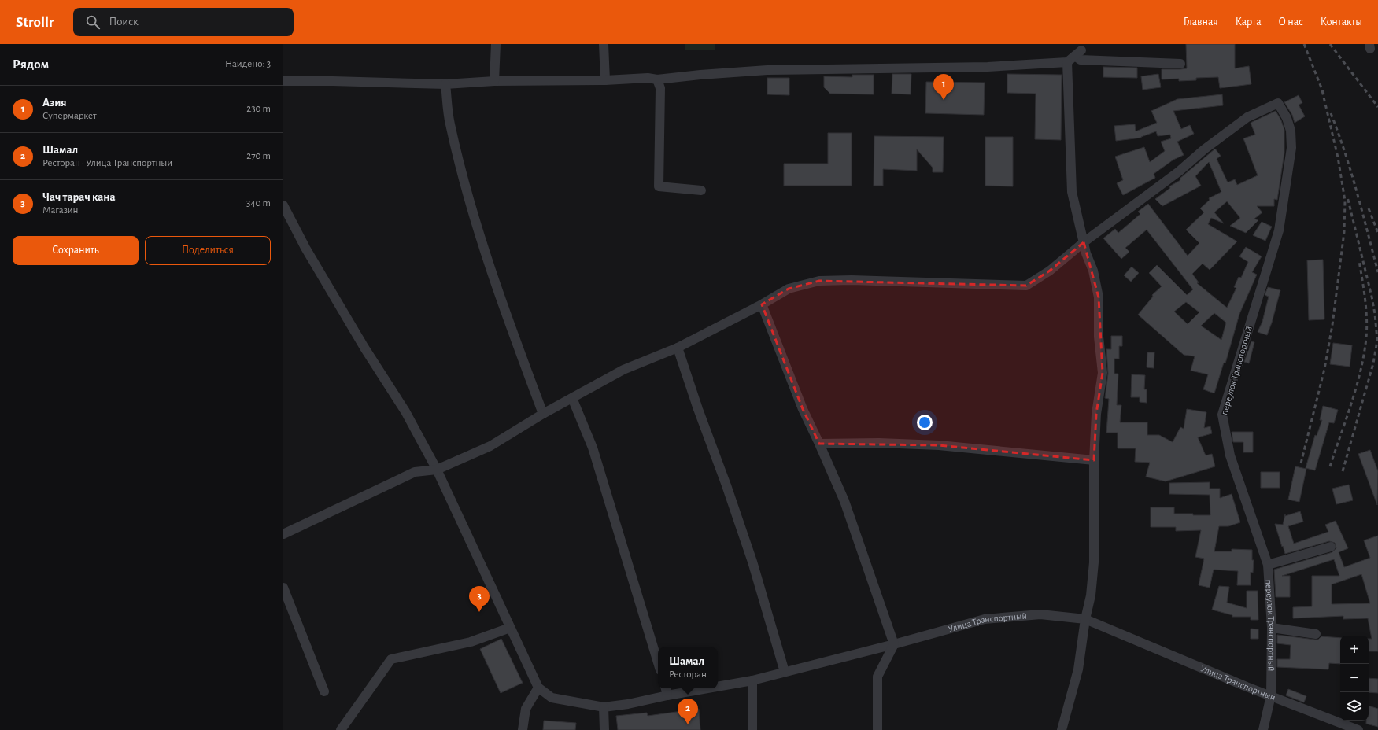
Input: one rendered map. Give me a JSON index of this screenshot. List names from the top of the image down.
{
  "streets": {
    "street": ["переулок Транспортный", "Улица Транспортный"]
  },
  "crossings": [
    ["переулок Транспортный", "Улица Транспортный"]
  ],
  "page": {
    "header": "Strollr",
    "search": "Поиск",
    "nav": [
      "Главная",
      "Карта",
      "О нас",
      "Контакты"
    ],
    "heading": ["Рядом", "Найдено: 3"],
    "pins": ["1", "3", "2"],
    "list": [
      {
        "mark": "1",
        "name": "Азия",
        "note": "Супермаркет",
        "value": "230 m"
      },
      {
        "mark": "2",
        "name": "Шамал",
        "note": "Ресторан · Улица Транспортный",
        "value": "270 m"
      },
      {
        "mark": "3",
        "name": "Чач тарач кана",
        "note": "Магазин",
        "value": "340 m"
      }
    ],
    "buttons": ["Сохранить", "Поделиться"],
    "map_buttons": ["+", "−"],
    "popup": ["Шамал", "Ресторан"]
  }
}
